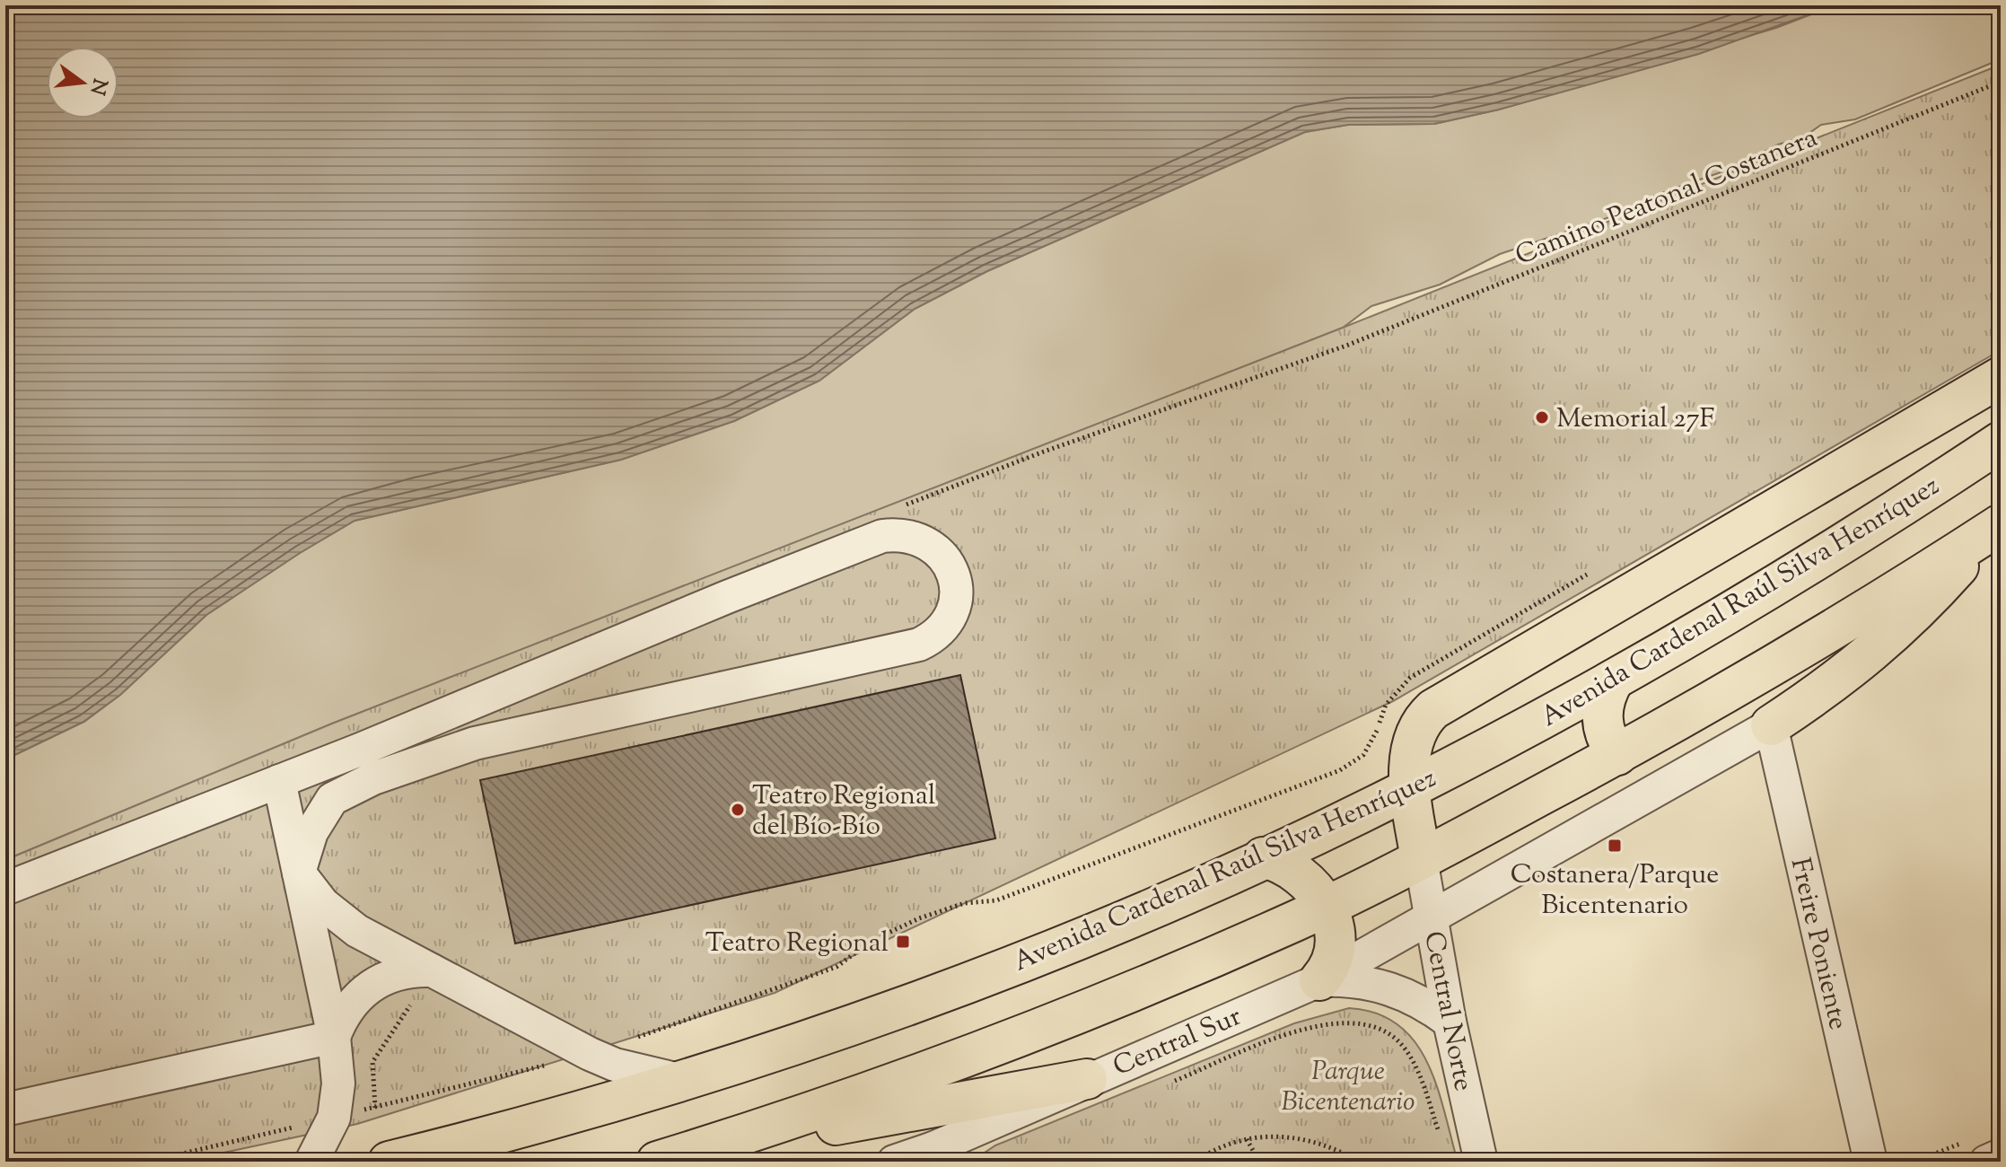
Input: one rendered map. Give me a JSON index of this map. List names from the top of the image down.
{
  "streets": {
    "main road": ["Avenida Cardenal Raúl Silva Henríquez"],
    "street": ["Freire Poniente", "Central Norte", "Central Sur"],
    "path": ["Camino Peatonal Costanera"]
  },
  "crossings": [
    ["Freire Poniente", "Central Sur"],
    ["Central Norte", "Central Sur"]
  ],
  "parks": ["Parque Bicentenario"],
  "places": {
    "other": ["Memorial 27F", "Teatro Regional del Bío-Bío"],
    "transit": ["Costanera/Parque Bicentenario", "Teatro Regional"]
  },
  "north": "right"
}
